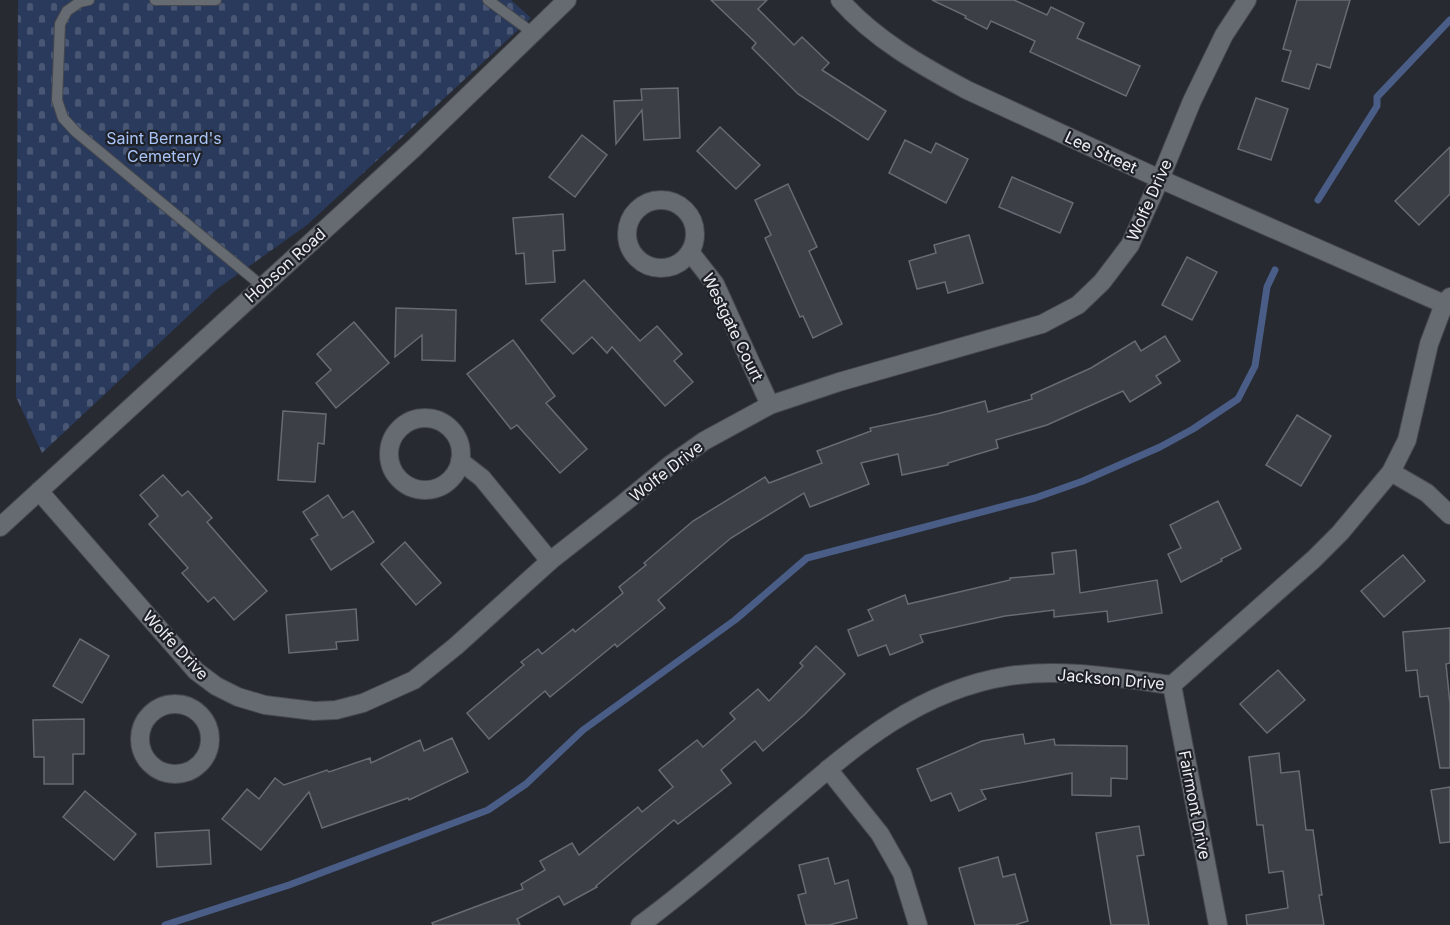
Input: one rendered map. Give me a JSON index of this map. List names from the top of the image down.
{
  "streets": {
    "street": [
      "Lee Street",
      "Wolfe Drive",
      "Hobson Road",
      "Westgate Court",
      "Jackson Drive",
      "Fairmont Drive"
    ]
  },
  "crossings": [
    ["Lee Street", "Wolfe Drive"],
    ["Lee Street", "Jackson Drive"],
    ["Wolfe Drive", "Hobson Road"],
    ["Wolfe Drive", "Westgate Court"],
    ["Jackson Drive", "Fairmont Drive"]
  ],
  "parks": ["Saint Bernard's Cemetery"]
}
